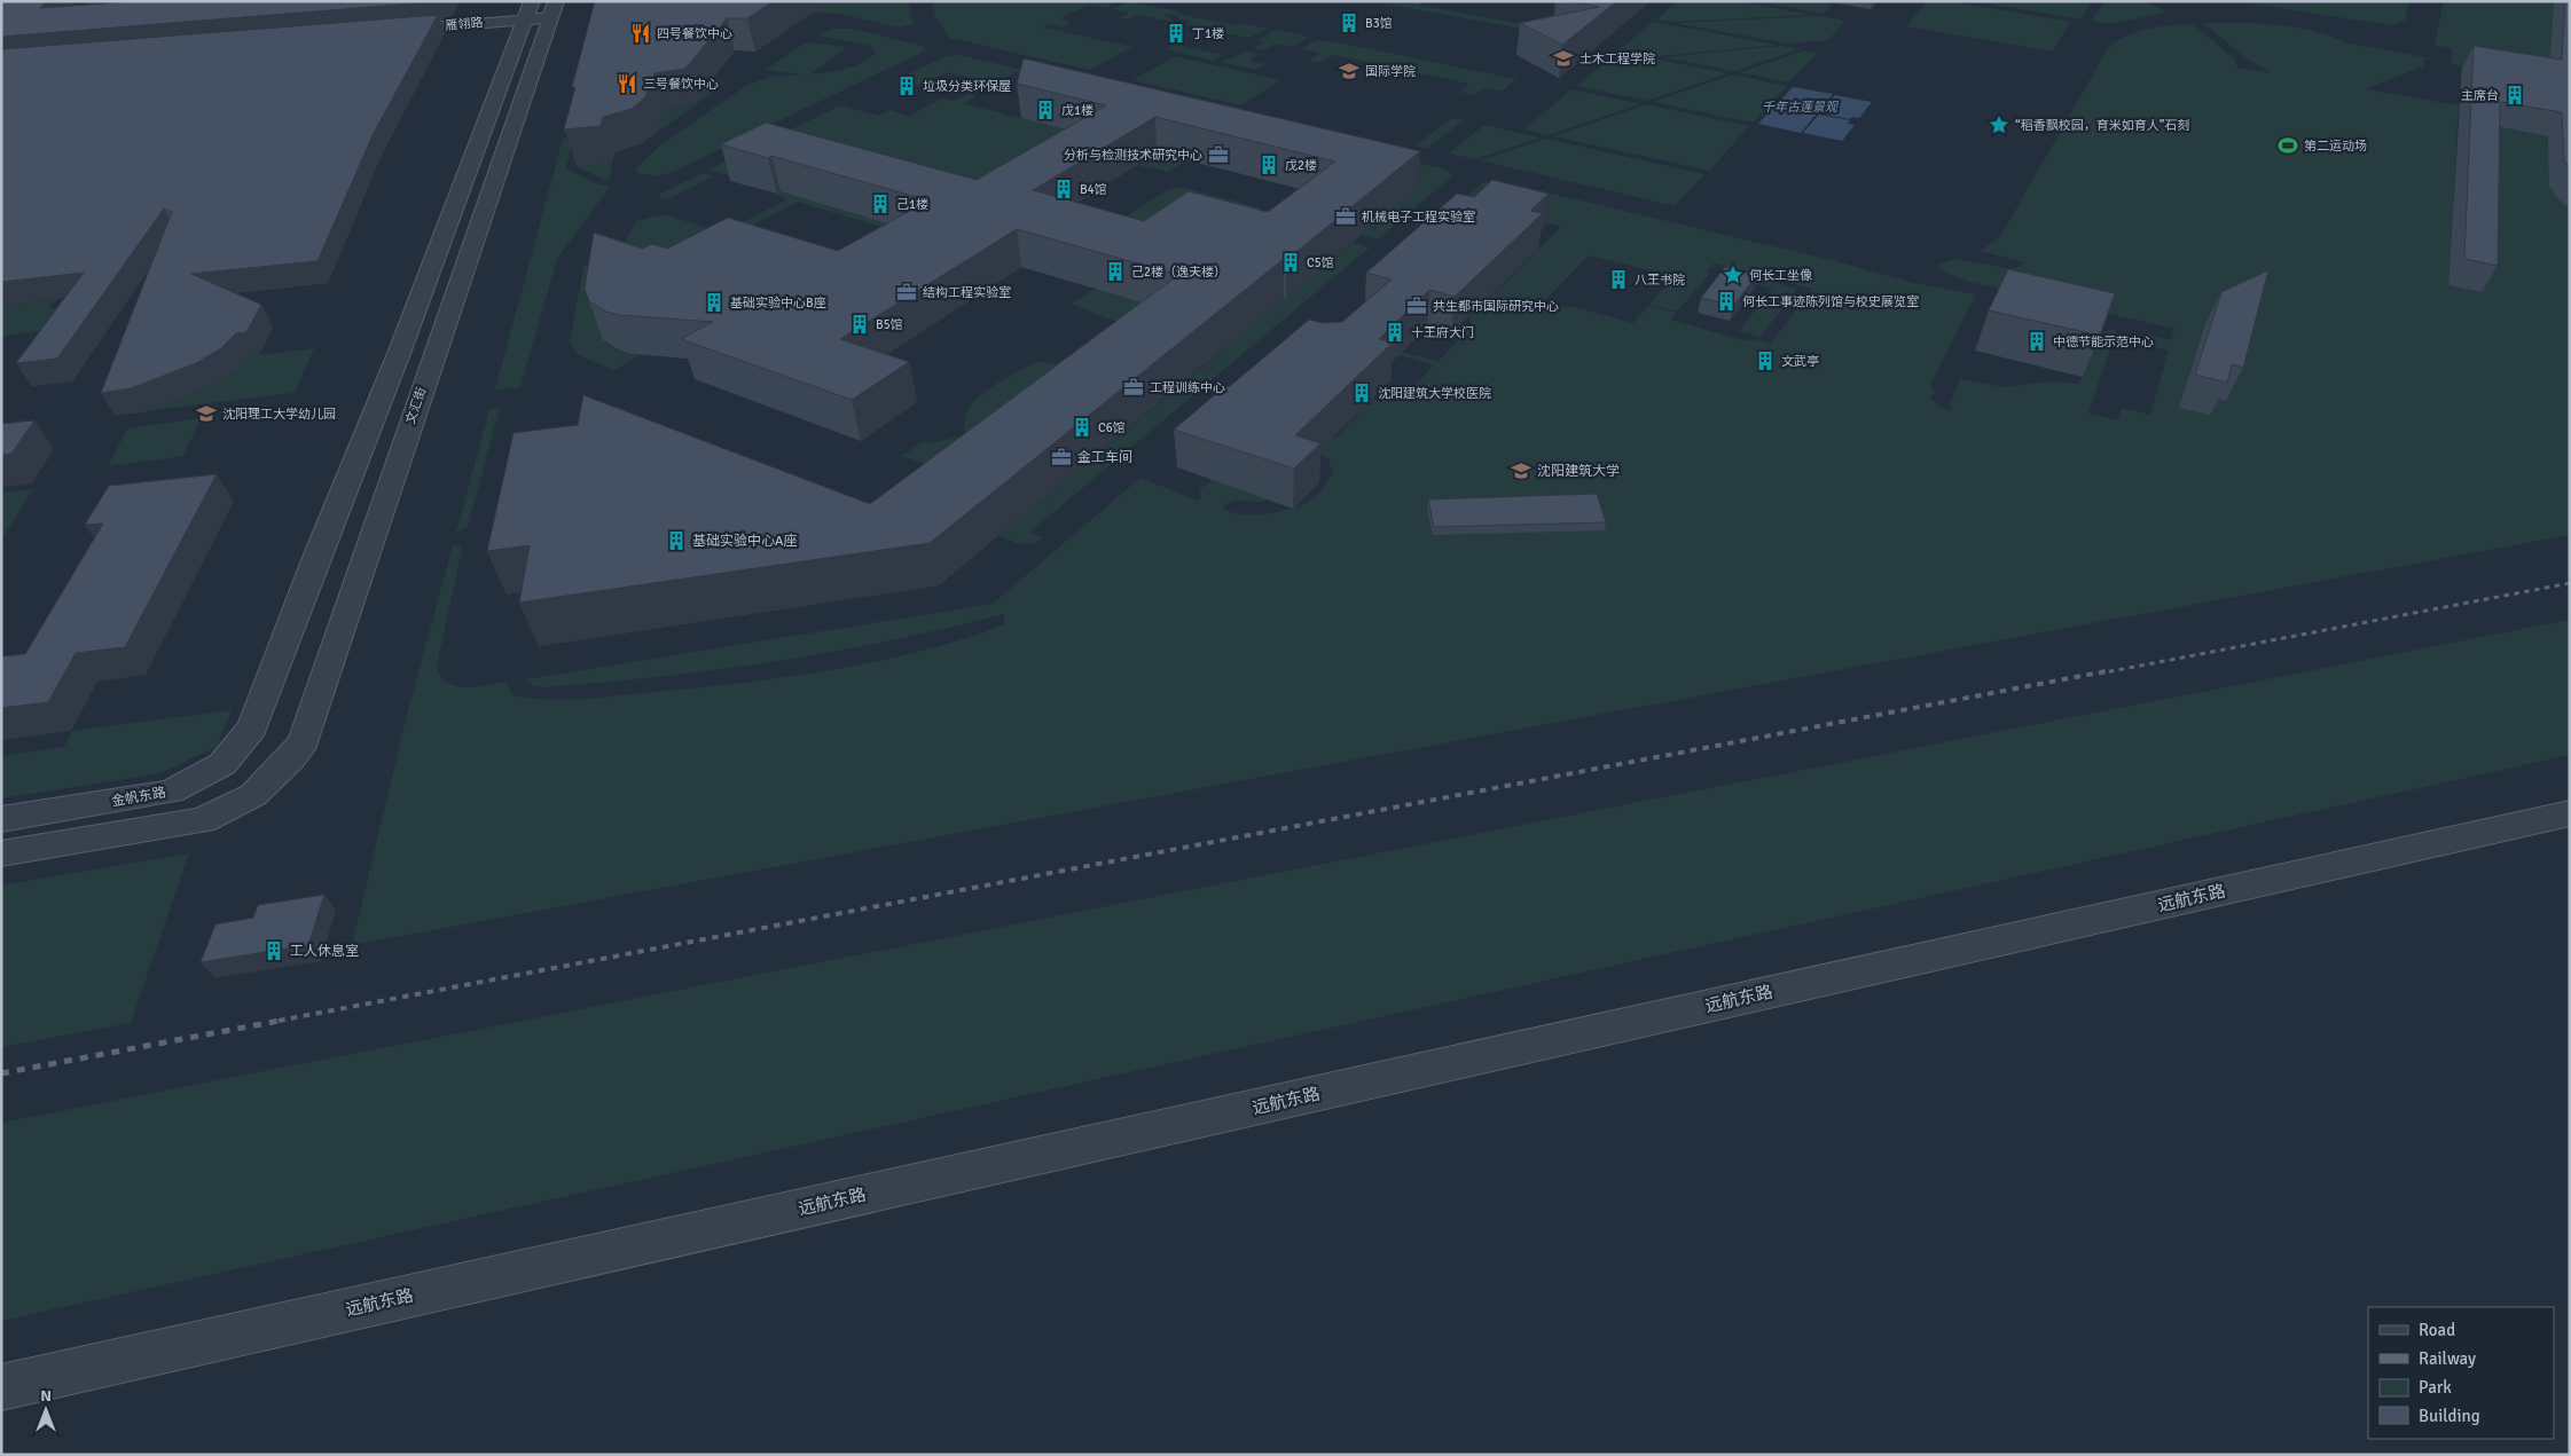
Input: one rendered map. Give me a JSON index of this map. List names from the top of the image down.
{
  "streets": {
    "street": [
      "雁翎路",
      "文汇街",
      "金帆东路",
      "远航东路"
    ]
  },
  "crossings": [
    ["雁翎路", "文汇街"],
    ["雁翎路", "金帆东路"],
    ["文汇街", "金帆东路"]
  ],
  "water": ["千年古莲景观"],
  "places": {
    "building": [
      "B3馆",
      "丁1楼",
      "垃圾分类环保屋",
      "主席台",
      "戊1楼",
      "戊2楼",
      "B4馆",
      "己1楼",
      "C5馆",
      "己2楼（逸夫楼）",
      "八王书院",
      "何长工事迹陈列馆与校史展览室",
      "基础实验中心B座",
      "B5馆",
      "十王府大门",
      "中德节能示范中心",
      "文武亭",
      "沈阳建筑大学校医院",
      "C6馆",
      "基础实验中心A座",
      "工人休息室"
    ],
    "restaurant": ["四号餐饮中心", "三号餐饮中心"],
    "school or university": [
      "土木工程学院",
      "国际学院",
      "沈阳理工大学幼儿园",
      "沈阳建筑大学"
    ],
    "place": ["“稻香飘校园，育米如育人”石刻", "何长工坐像"],
    "sports": ["第二运动场"],
    "office": [
      "分析与检测技术研究中心",
      "机械电子工程实验室",
      "结构工程实验室",
      "共生都市国际研究中心",
      "工程训练中心",
      "金工车间"
    ]
  },
  "legend": [
    "Road",
    "Railway",
    "Park",
    "Building"
  ],
  "north": "top"
}
